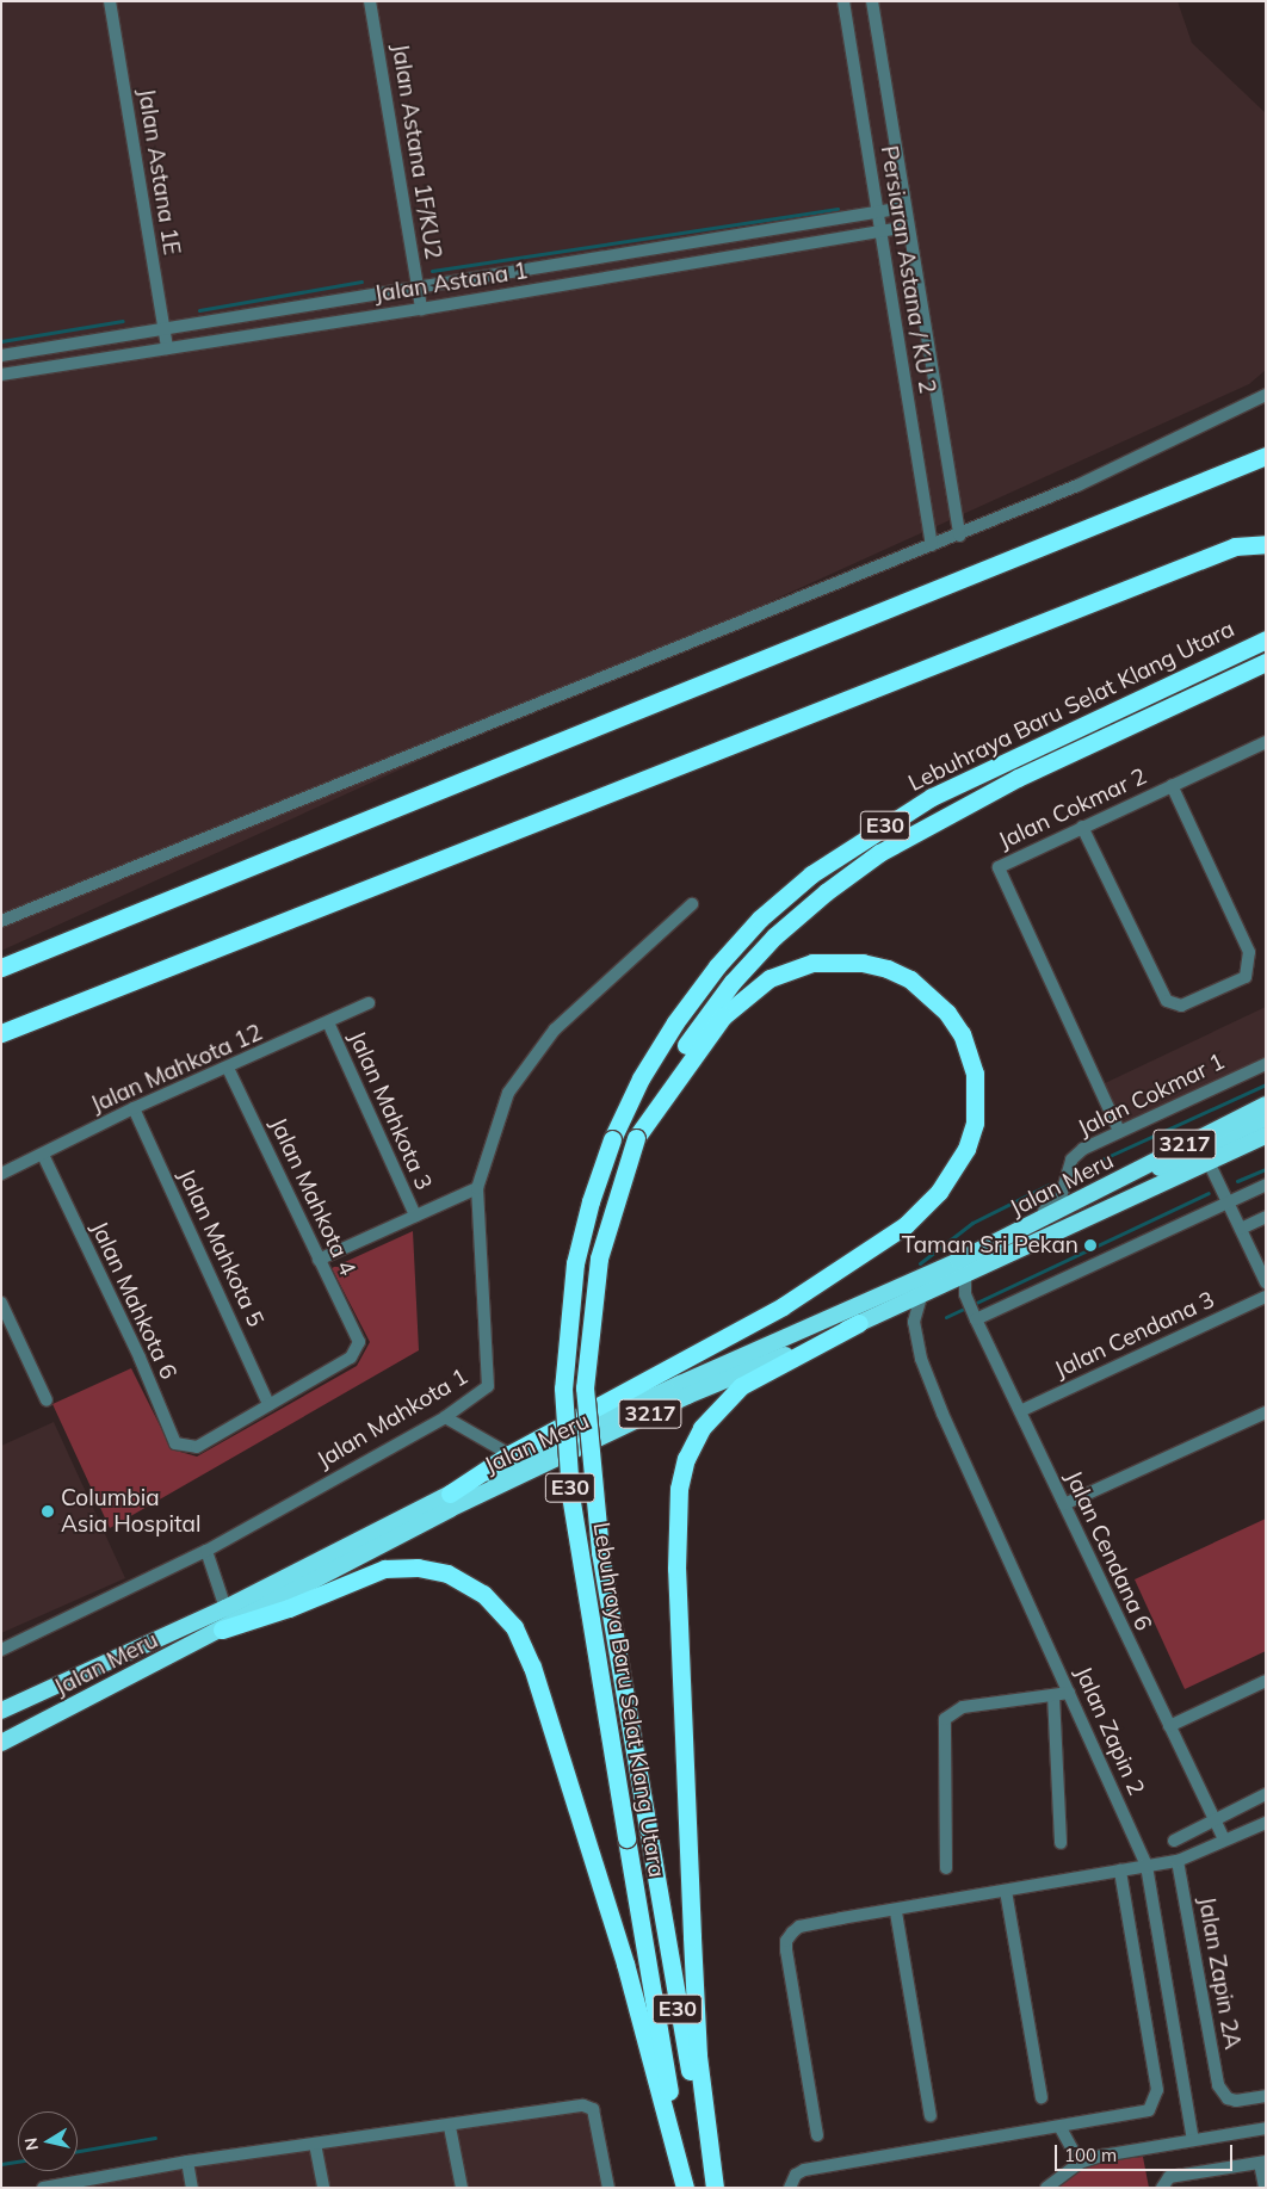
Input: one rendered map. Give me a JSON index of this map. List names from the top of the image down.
{
  "streets": {
    "highway": [
      "Lebuhraya Baru Selat Klang Utara",
      "E30",
      "3217",
      "Jalan Meru"
    ],
    "street": [
      "Jalan Astana 1F/KU2",
      "Jalan Astana 1E",
      "Persiaran Astana / KU 2",
      "Jalan Astana 1",
      "Jalan Cokmar 2",
      "Jalan Mahkota 12",
      "Jalan Cokmar 1",
      "Jalan Mahkota 3",
      "Jalan Mahkota 4",
      "Jalan Mahkota 5",
      "Jalan Mahkota 6",
      "Jalan Cendana 3",
      "Jalan Mahkota 1",
      "Jalan Cendana 6",
      "Jalan Zapin 2",
      "Jalan Zapin 2A"
    ]
  },
  "crossings": [
    ["Jalan Astana 1F/KU2", "Jalan Astana 1"],
    ["Jalan Astana 1E", "Jalan Astana 1"],
    ["Persiaran Astana / KU 2", "Jalan Astana 1"],
    ["Jalan Cokmar 2", "Jalan Cokmar 1"],
    ["Jalan Mahkota 12", "Jalan Mahkota 3"],
    ["Jalan Mahkota 12", "Jalan Mahkota 4"],
    ["Jalan Mahkota 12", "Jalan Mahkota 5"],
    ["Jalan Mahkota 12", "Jalan Mahkota 6"],
    ["Jalan Cokmar 1", "Jalan Meru"],
    ["Jalan Cokmar 1", "Jalan Cendana 6"],
    ["Jalan Meru", "Jalan Cendana 6"],
    ["Jalan Meru", "Jalan Zapin 2"],
    ["Jalan Mahkota 4", "Jalan Mahkota 5"],
    ["Jalan Mahkota 4", "Jalan Mahkota 6"],
    ["Jalan Mahkota 5", "Jalan Mahkota 6"],
    ["Jalan Cendana 3", "Jalan Cendana 6"]
  ],
  "places": ["Taman Sri Pekan", "Columbia Asia Hospital"],
  "scale_bar": "100 m",
  "north": "left"
}
